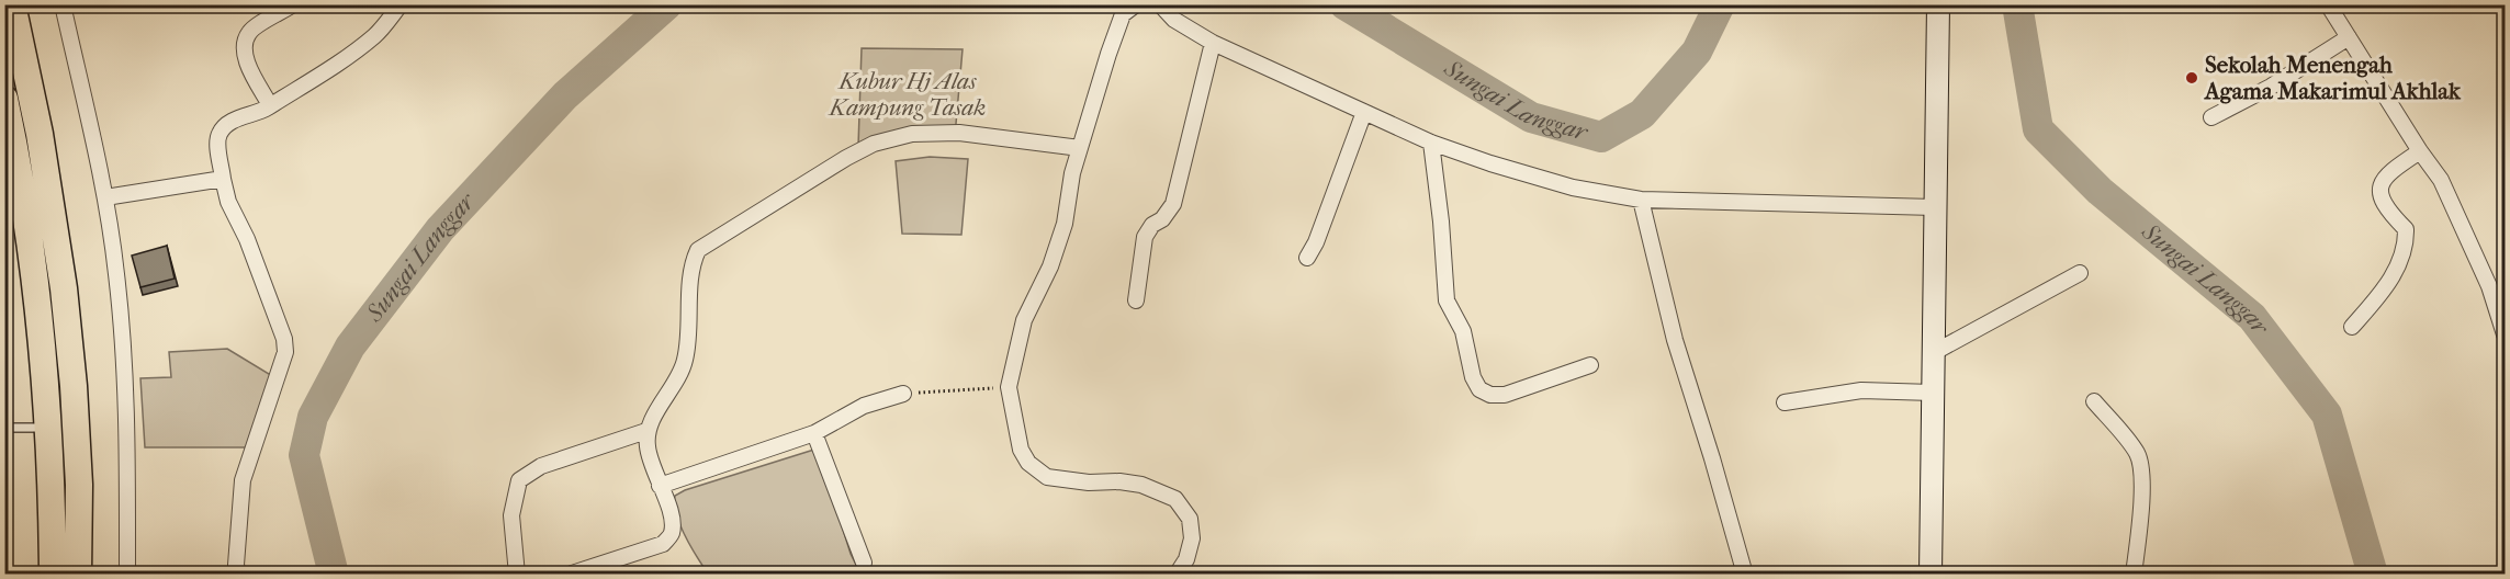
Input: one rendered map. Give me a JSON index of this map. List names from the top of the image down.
{
  "water": ["Sungai Langgar"],
  "parks": ["Kubur Hj Alas Kampung Tasak"],
  "places": ["Sekolah Menengah Agama Makarimul Akhlak"]
}
